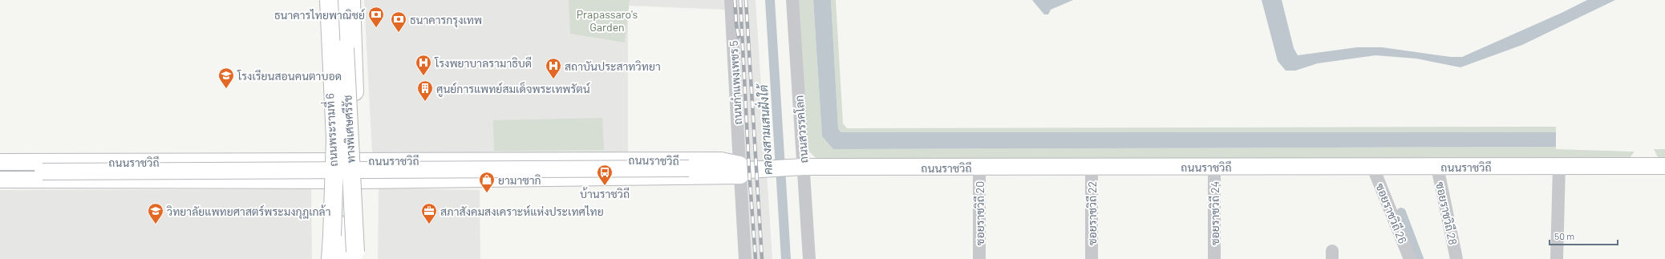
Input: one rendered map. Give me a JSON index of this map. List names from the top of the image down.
{
  "streets": {
    "highway": ["ทางพิเศษศรีรัช"],
    "main road": ["ถนนพระรามที่ 6", "ถนนราชวิถี"],
    "street": [
      "ถนนกำแพงเพชร 5",
      "ถนนสวรรคโลก",
      "ซอยราชวิถี 20",
      "ซอยราชวิถี 22",
      "ซอยราชวิถี 24",
      "ซอยราชวิถี 26",
      "ซอยราชวิถี 28"
    ]
  },
  "crossings": [
    ["ถนนกำแพงเพชร 5", "ถนนราชวิถี"],
    ["ถนนสวรรคโลก", "ถนนราชวิถี"],
    ["ถนนพระรามที่ 6", "ถนนราชวิถี"],
    ["ถนนราชวิถี", "ซอยราชวิถี 20"],
    ["ถนนราชวิถี", "ซอยราชวิถี 22"],
    ["ถนนราชวิถี", "ซอยราชวิถี 24"],
    ["ถนนราชวิถี", "ซอยราชวิถี 26"],
    ["ถนนราชวิถี", "ซอยราชวิถี 28"]
  ],
  "water": ["คลองสามเสนฝั่งใต้"],
  "parks": ["Prapassaro's Garden"],
  "places": {
    "bank": ["ธนาคารไทยพาณิชย์", "ธนาคารกรุงเทพ"],
    "hospital": ["โรงพยาบาลรามาธิบดี", "สถาบันประสาทวิทยา"],
    "school or university": ["โรงเรียนสอนคนตาบอด", "วิทยาลัยแพทยศาสตร์พระมงกุฎเกล้า"],
    "building": ["ศูนย์การแพทย์สมเด็จพระเทพรัตน์"],
    "bus stop": ["บ้านราชวิถี"],
    "shop": ["ยามาซากิ"],
    "office": ["สภาสังคมสงเคราะห์แห่งประเทศไทย"]
  },
  "scale_bar": "50 m"
}
